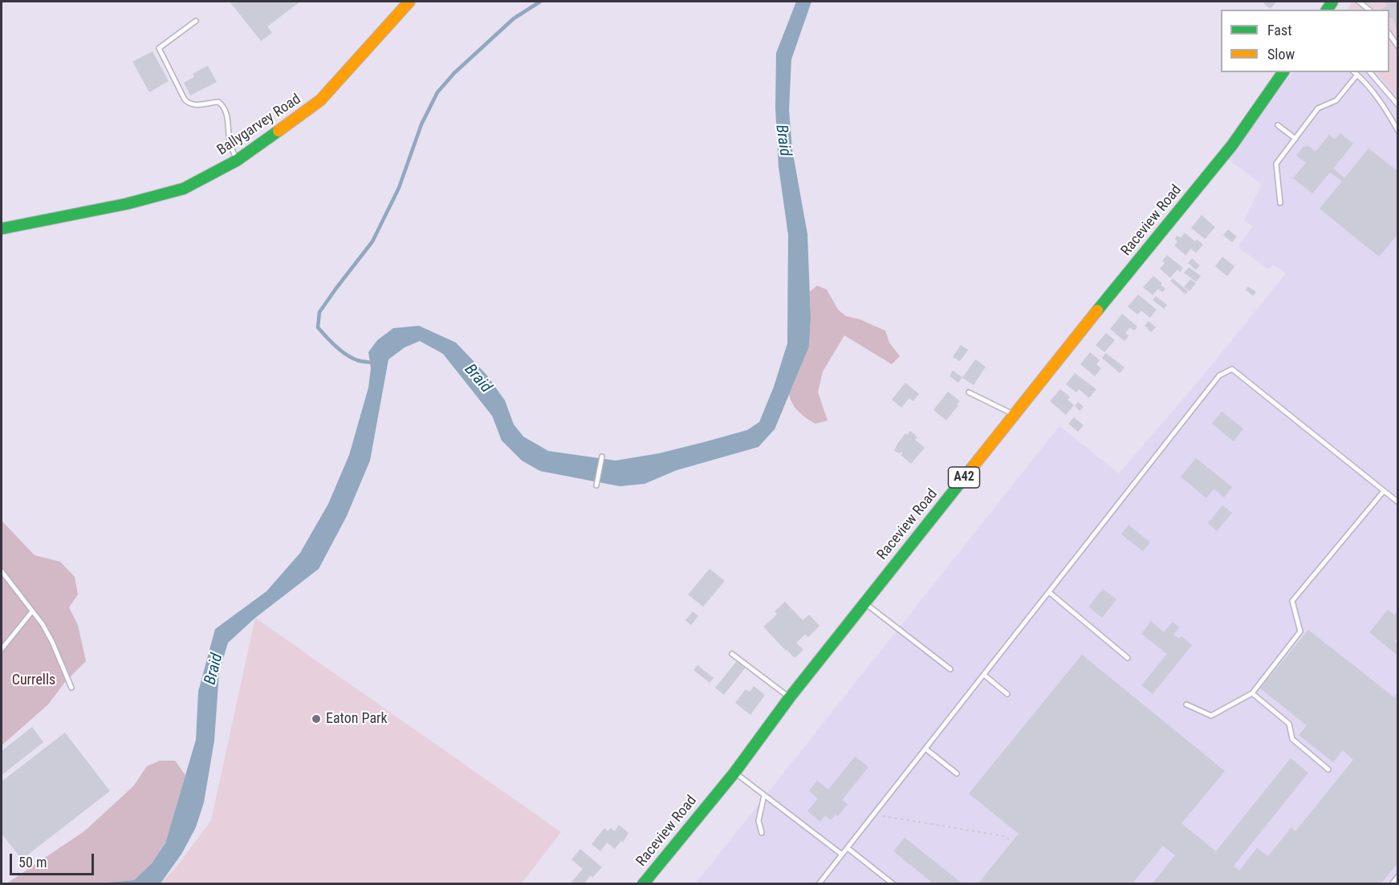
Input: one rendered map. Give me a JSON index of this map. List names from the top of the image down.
{
  "streets": {
    "main road": ["Ballygarvey Road", "Raceview Road", "A42"]
  },
  "water": ["Braid"],
  "parks": ["Currells"],
  "places": ["Eaton Park"],
  "legend": ["Fast", "Slow"],
  "scale_bar": "50 m"
}
